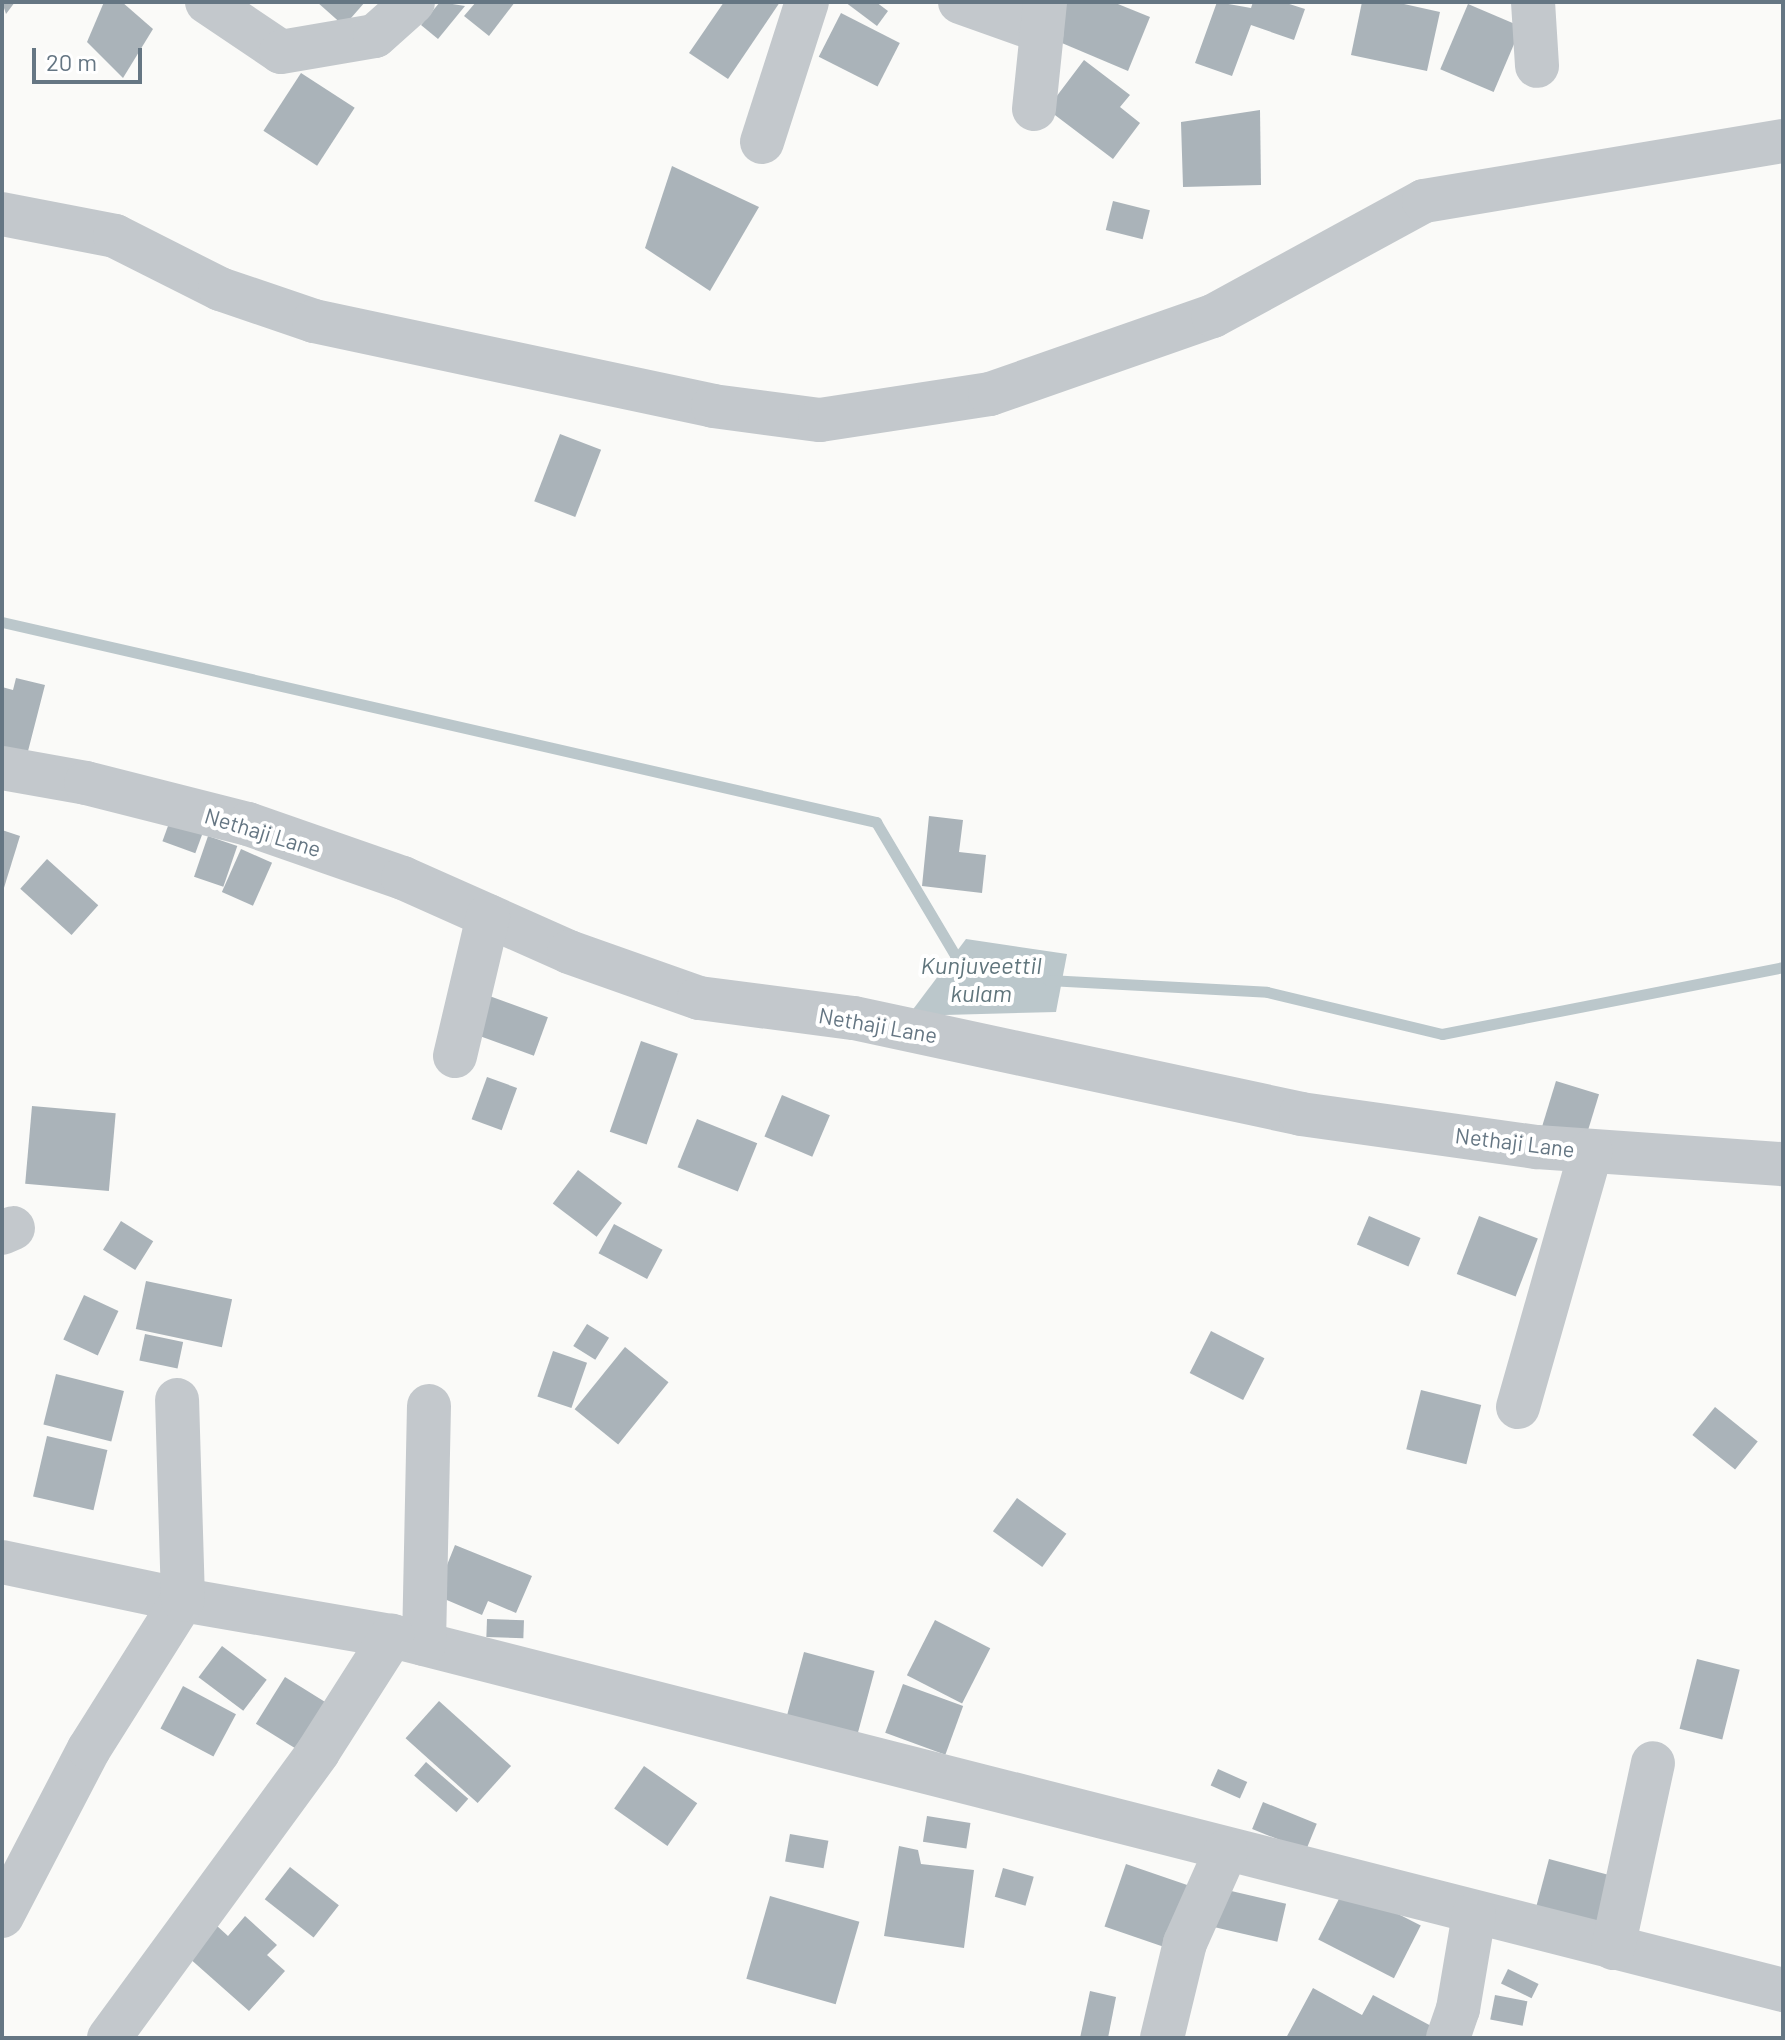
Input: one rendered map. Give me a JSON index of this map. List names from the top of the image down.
{
  "streets": {
    "street": ["Nethaji Lane"]
  },
  "water": ["Kunjuveettil kulam"],
  "scale_bar": "20 m"
}
